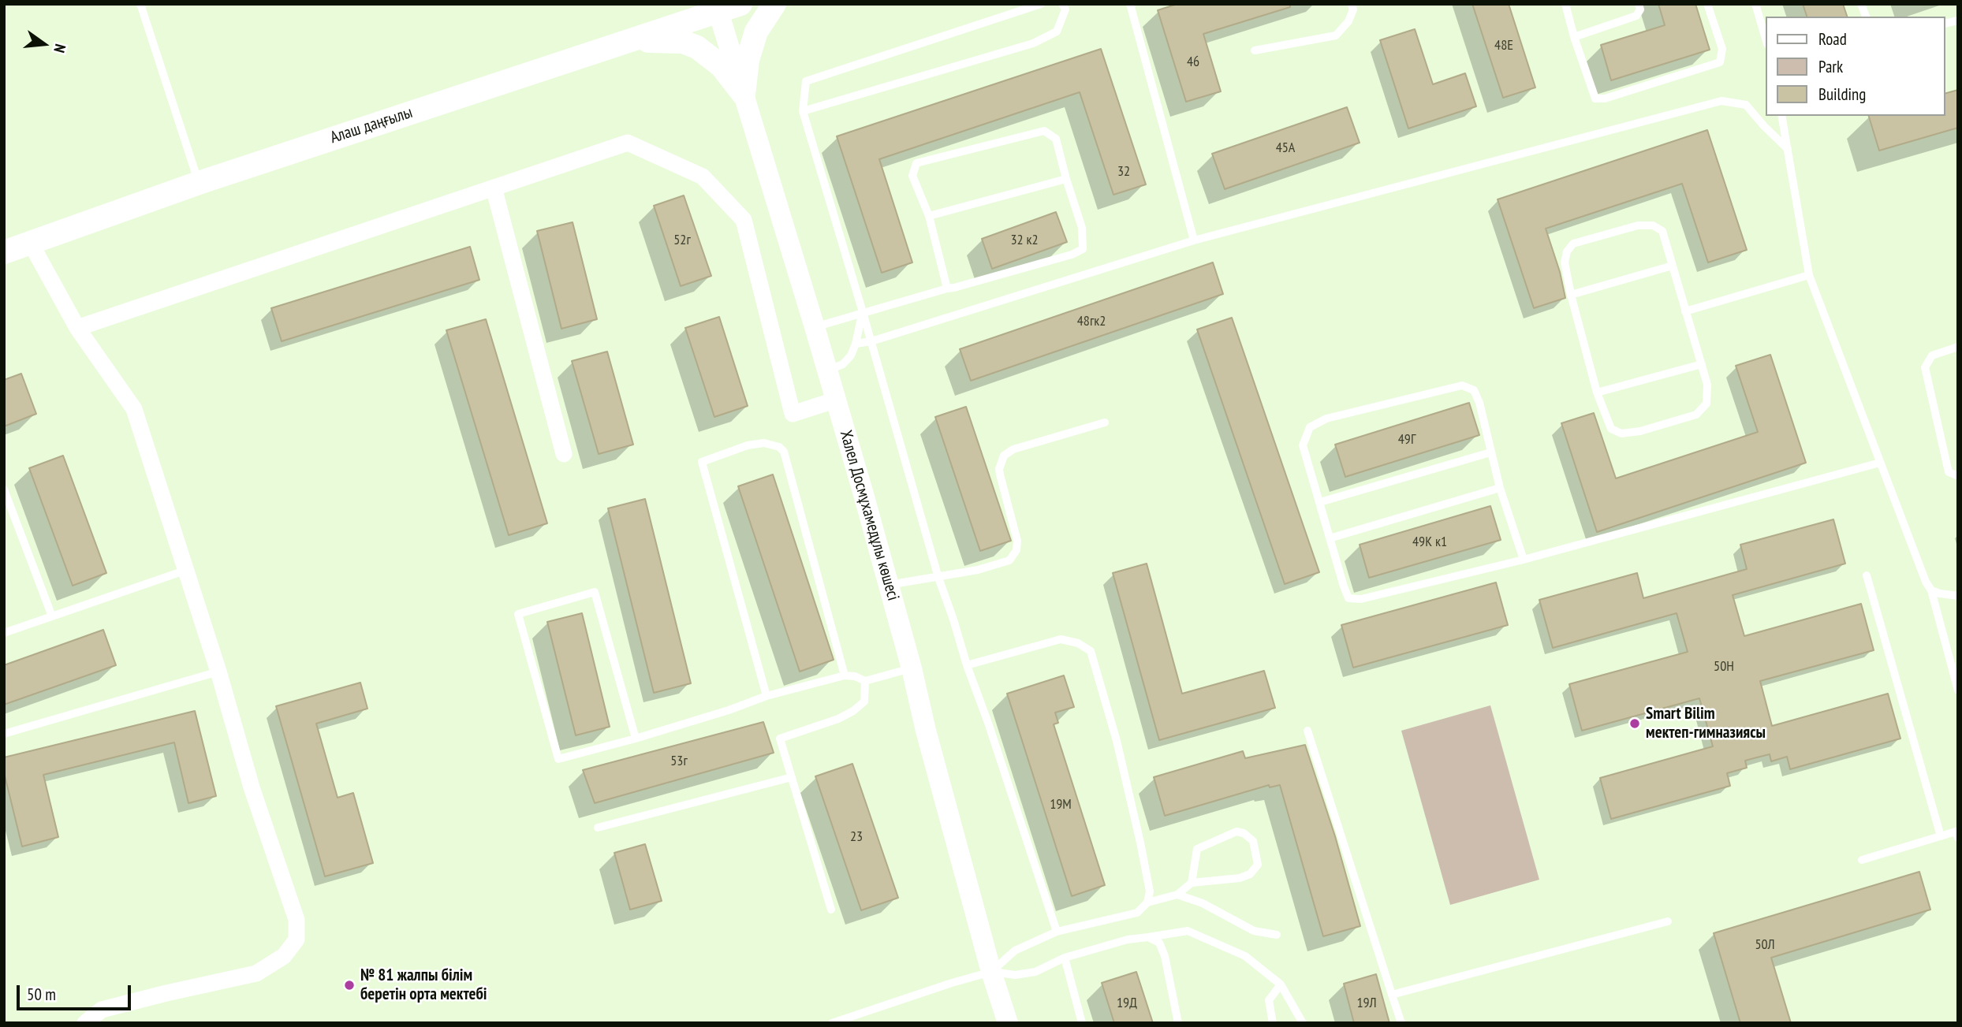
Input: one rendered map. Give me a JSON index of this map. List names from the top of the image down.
{
  "streets": {
    "main road": ["Алаш даңғылы"],
    "street": ["Халел Досмұхамедұлы көшесі"]
  },
  "crossings": [
    ["Алаш даңғылы", "Халел Досмұхамедұлы көшесі"]
  ],
  "places": ["Smart Bilim мектеп-гимназиясы", "№ 81 жалпы білім беретін орта мектебі"],
  "house_numbers": [
    "48Е",
    "46",
    "45А",
    "32",
    "52г",
    "32 к2",
    "48гк2",
    "49Г",
    "49К к1",
    "50Н",
    "53г",
    "19М",
    "23",
    "50Л",
    "19Д",
    "19Л"
  ],
  "legend": ["Road", "Park", "Building"],
  "scale_bar": "50 m",
  "north": "right"
}
